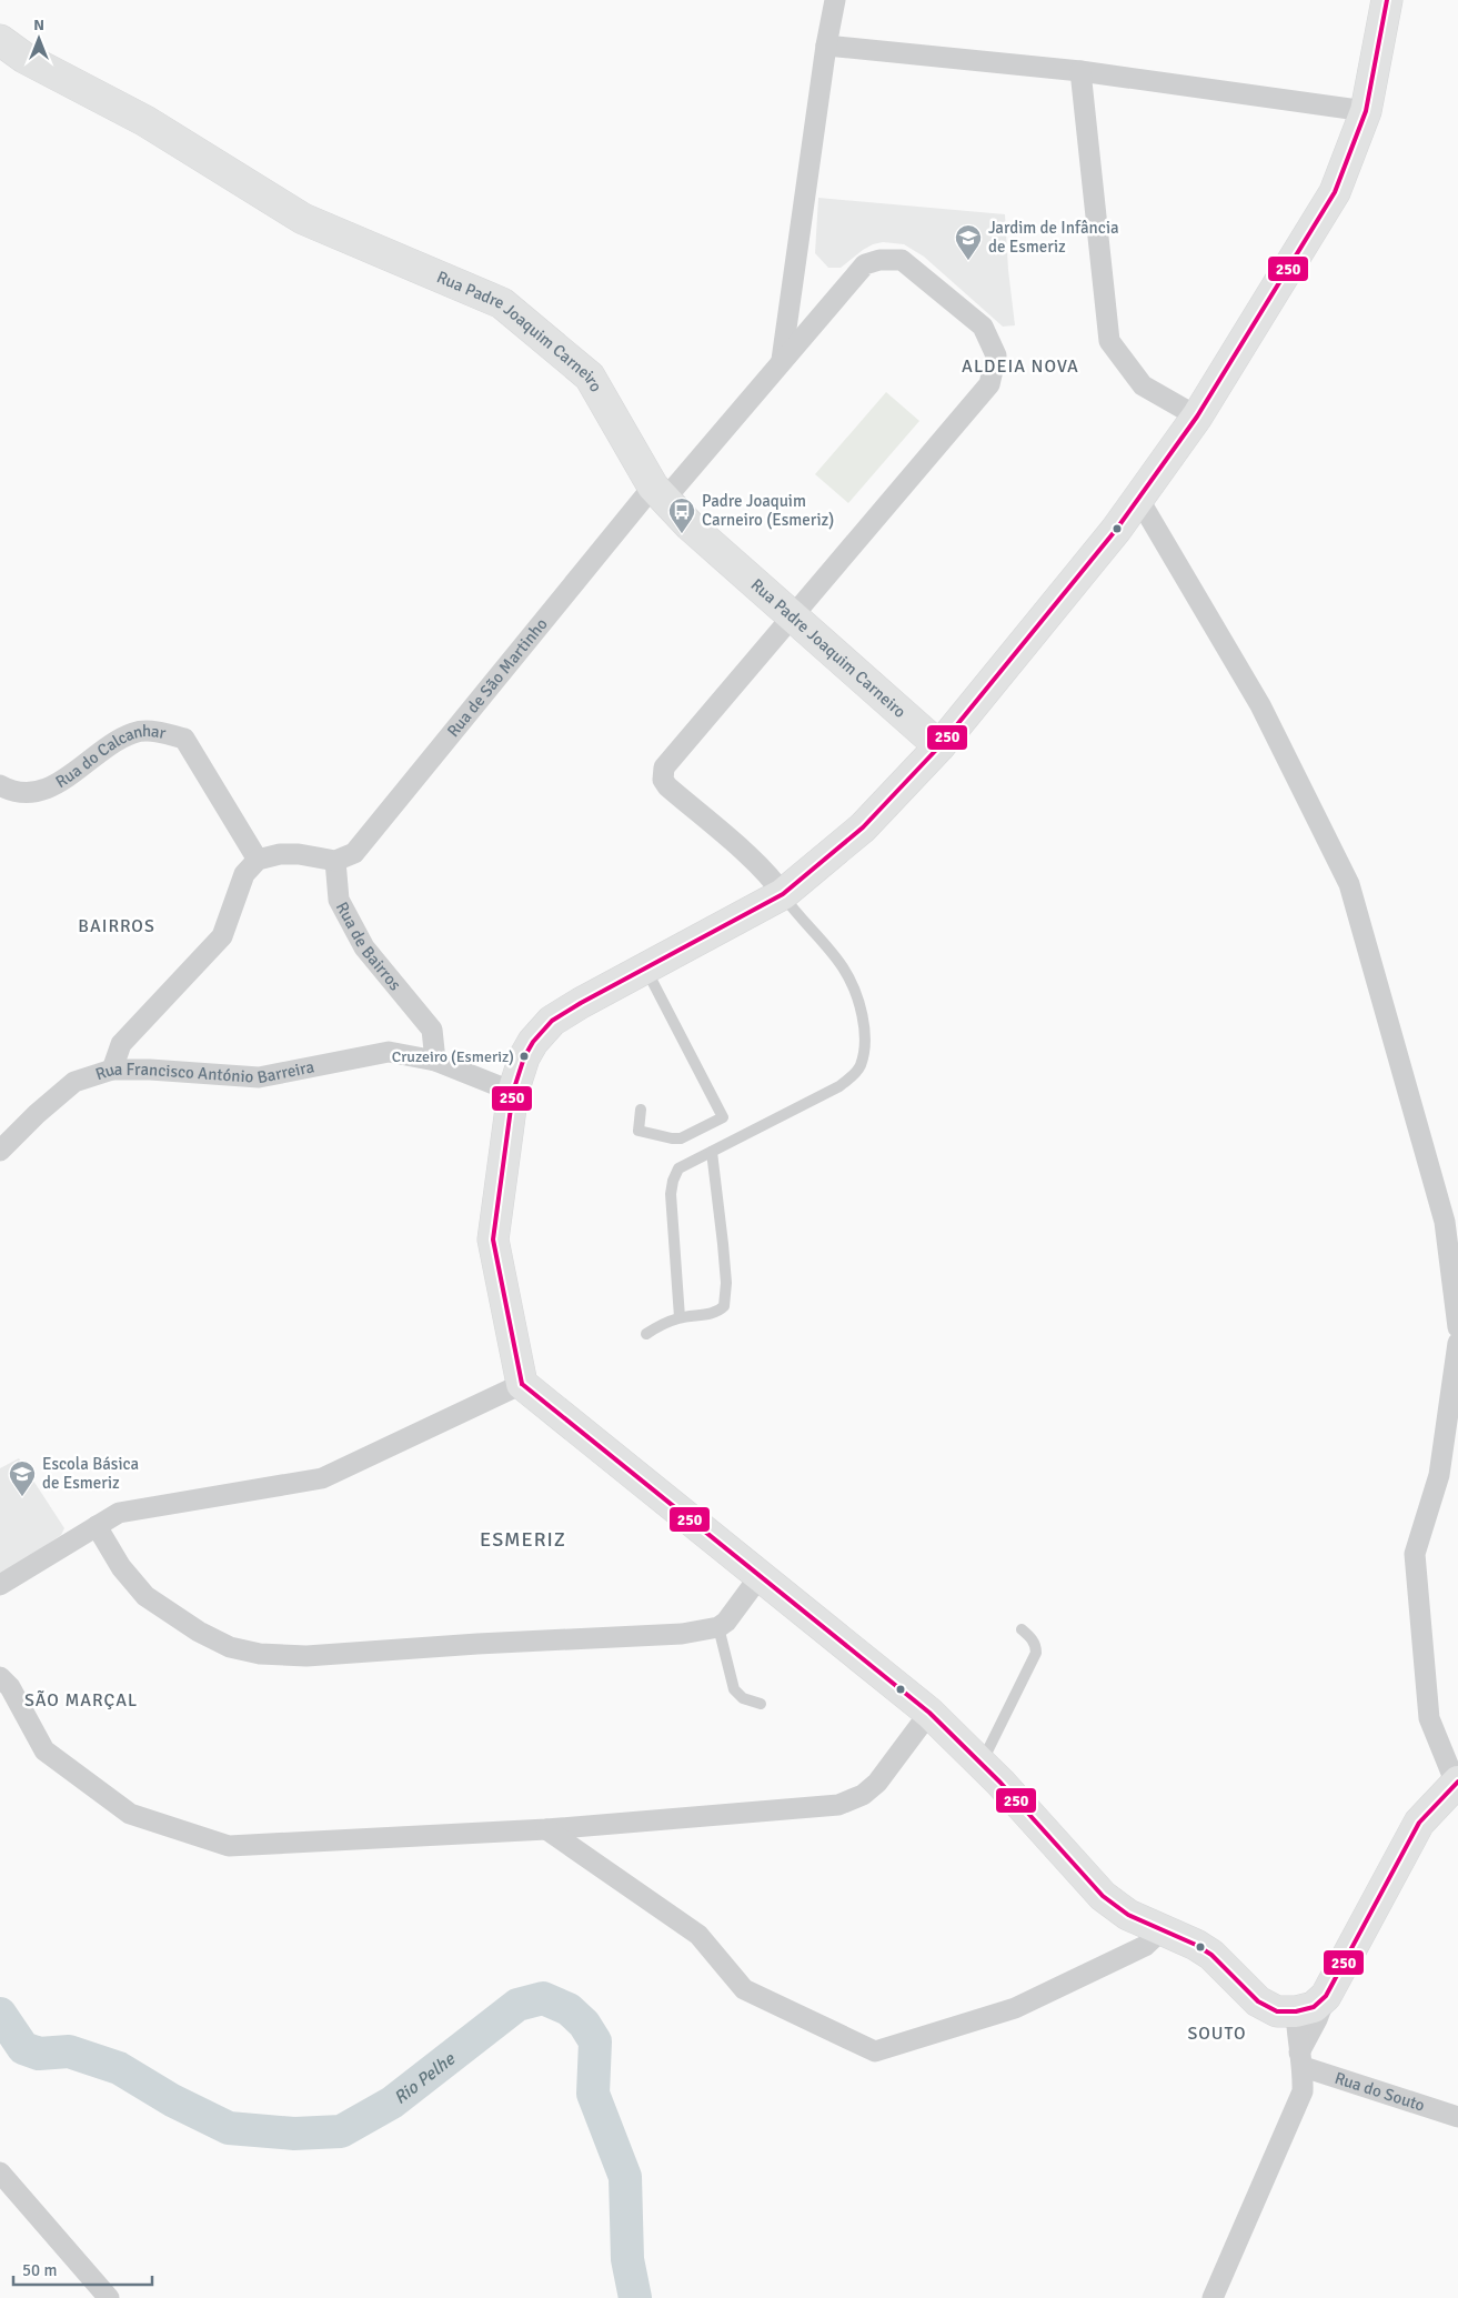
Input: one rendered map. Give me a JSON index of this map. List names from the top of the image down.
{
  "streets": {
    "street": [
      "Rua Padre Joaquim Carneiro",
      "Rua de São Martinho",
      "Rua do Calcanhar",
      "Rua de Bairros",
      "Rua Francisco António Barreira",
      "Rua do Souto"
    ]
  },
  "crossings": [
    ["Rua Padre Joaquim Carneiro", "Rua de São Martinho"],
    ["Rua de São Martinho", "Rua de Bairros"],
    ["Rua de Bairros", "Rua Francisco António Barreira"]
  ],
  "districts": [
    "ALDEIA NOVA",
    "BAIRROS",
    "ESMERIZ",
    "SÃO MARÇAL",
    "SOUTO"
  ],
  "water": ["Rio Pelhe"],
  "places": {
    "school or university": ["Jardim de Infância de Esmeriz", "Escola Básica de Esmeriz"],
    "bus stop": ["Padre Joaquim Carneiro (Esmeriz)"],
    "other": ["Cruzeiro (Esmeriz)"]
  },
  "lines": ["transit line 250"],
  "scale_bar": "50 m",
  "north": "top"
}
